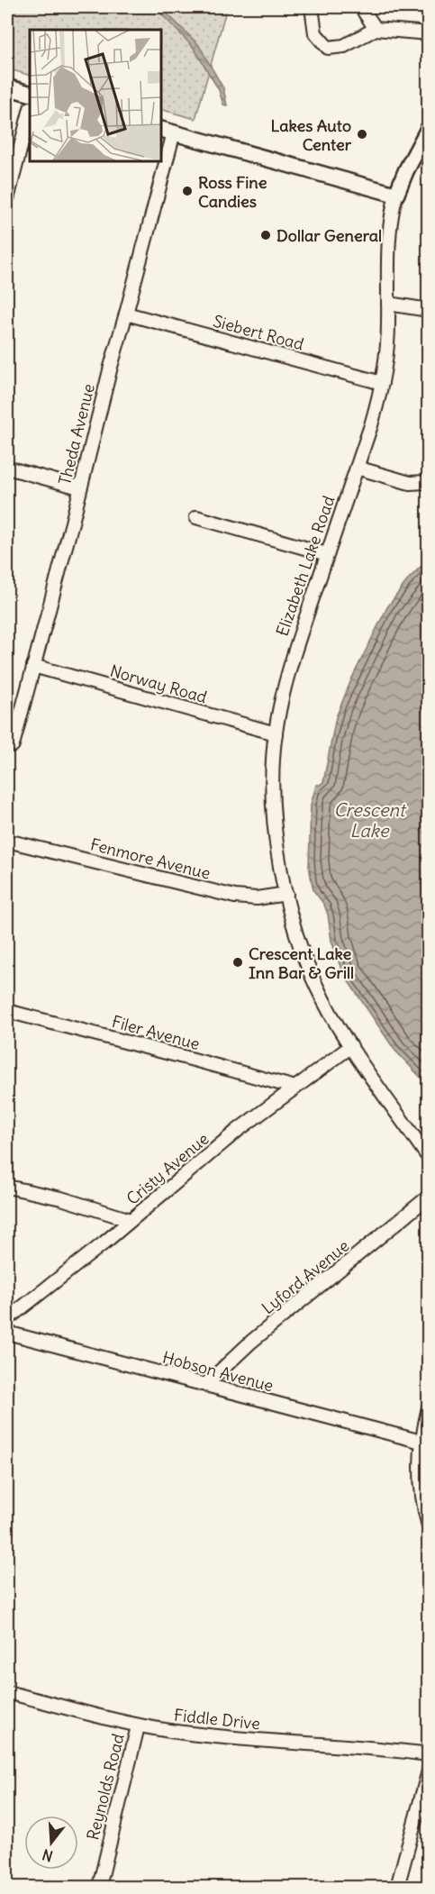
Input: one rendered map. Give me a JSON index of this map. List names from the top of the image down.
{
  "streets": {
    "street": [
      "Siebert Road",
      "Theda Avenue",
      "Elizabeth Lake Road",
      "Norway Road",
      "Fenmore Avenue",
      "Filer Avenue",
      "Cristy Avenue",
      "Lyford Avenue",
      "Hobson Avenue",
      "Fiddle Drive",
      "Reynolds Road"
    ]
  },
  "crossings": [
    ["Siebert Road", "Theda Avenue"],
    ["Siebert Road", "Elizabeth Lake Road"],
    ["Theda Avenue", "Norway Road"],
    ["Elizabeth Lake Road", "Norway Road"],
    ["Elizabeth Lake Road", "Fenmore Avenue"],
    ["Elizabeth Lake Road", "Cristy Avenue"],
    ["Filer Avenue", "Cristy Avenue"],
    ["Lyford Avenue", "Hobson Avenue"],
    ["Fiddle Drive", "Reynolds Road"]
  ],
  "water": ["Crescent Lake"],
  "places": [
    "Lakes Auto Center",
    "Ross Fine Candies",
    "Dollar General",
    "Crescent Lake Inn Bar & Grill"
  ],
  "north": "bottom"
}
